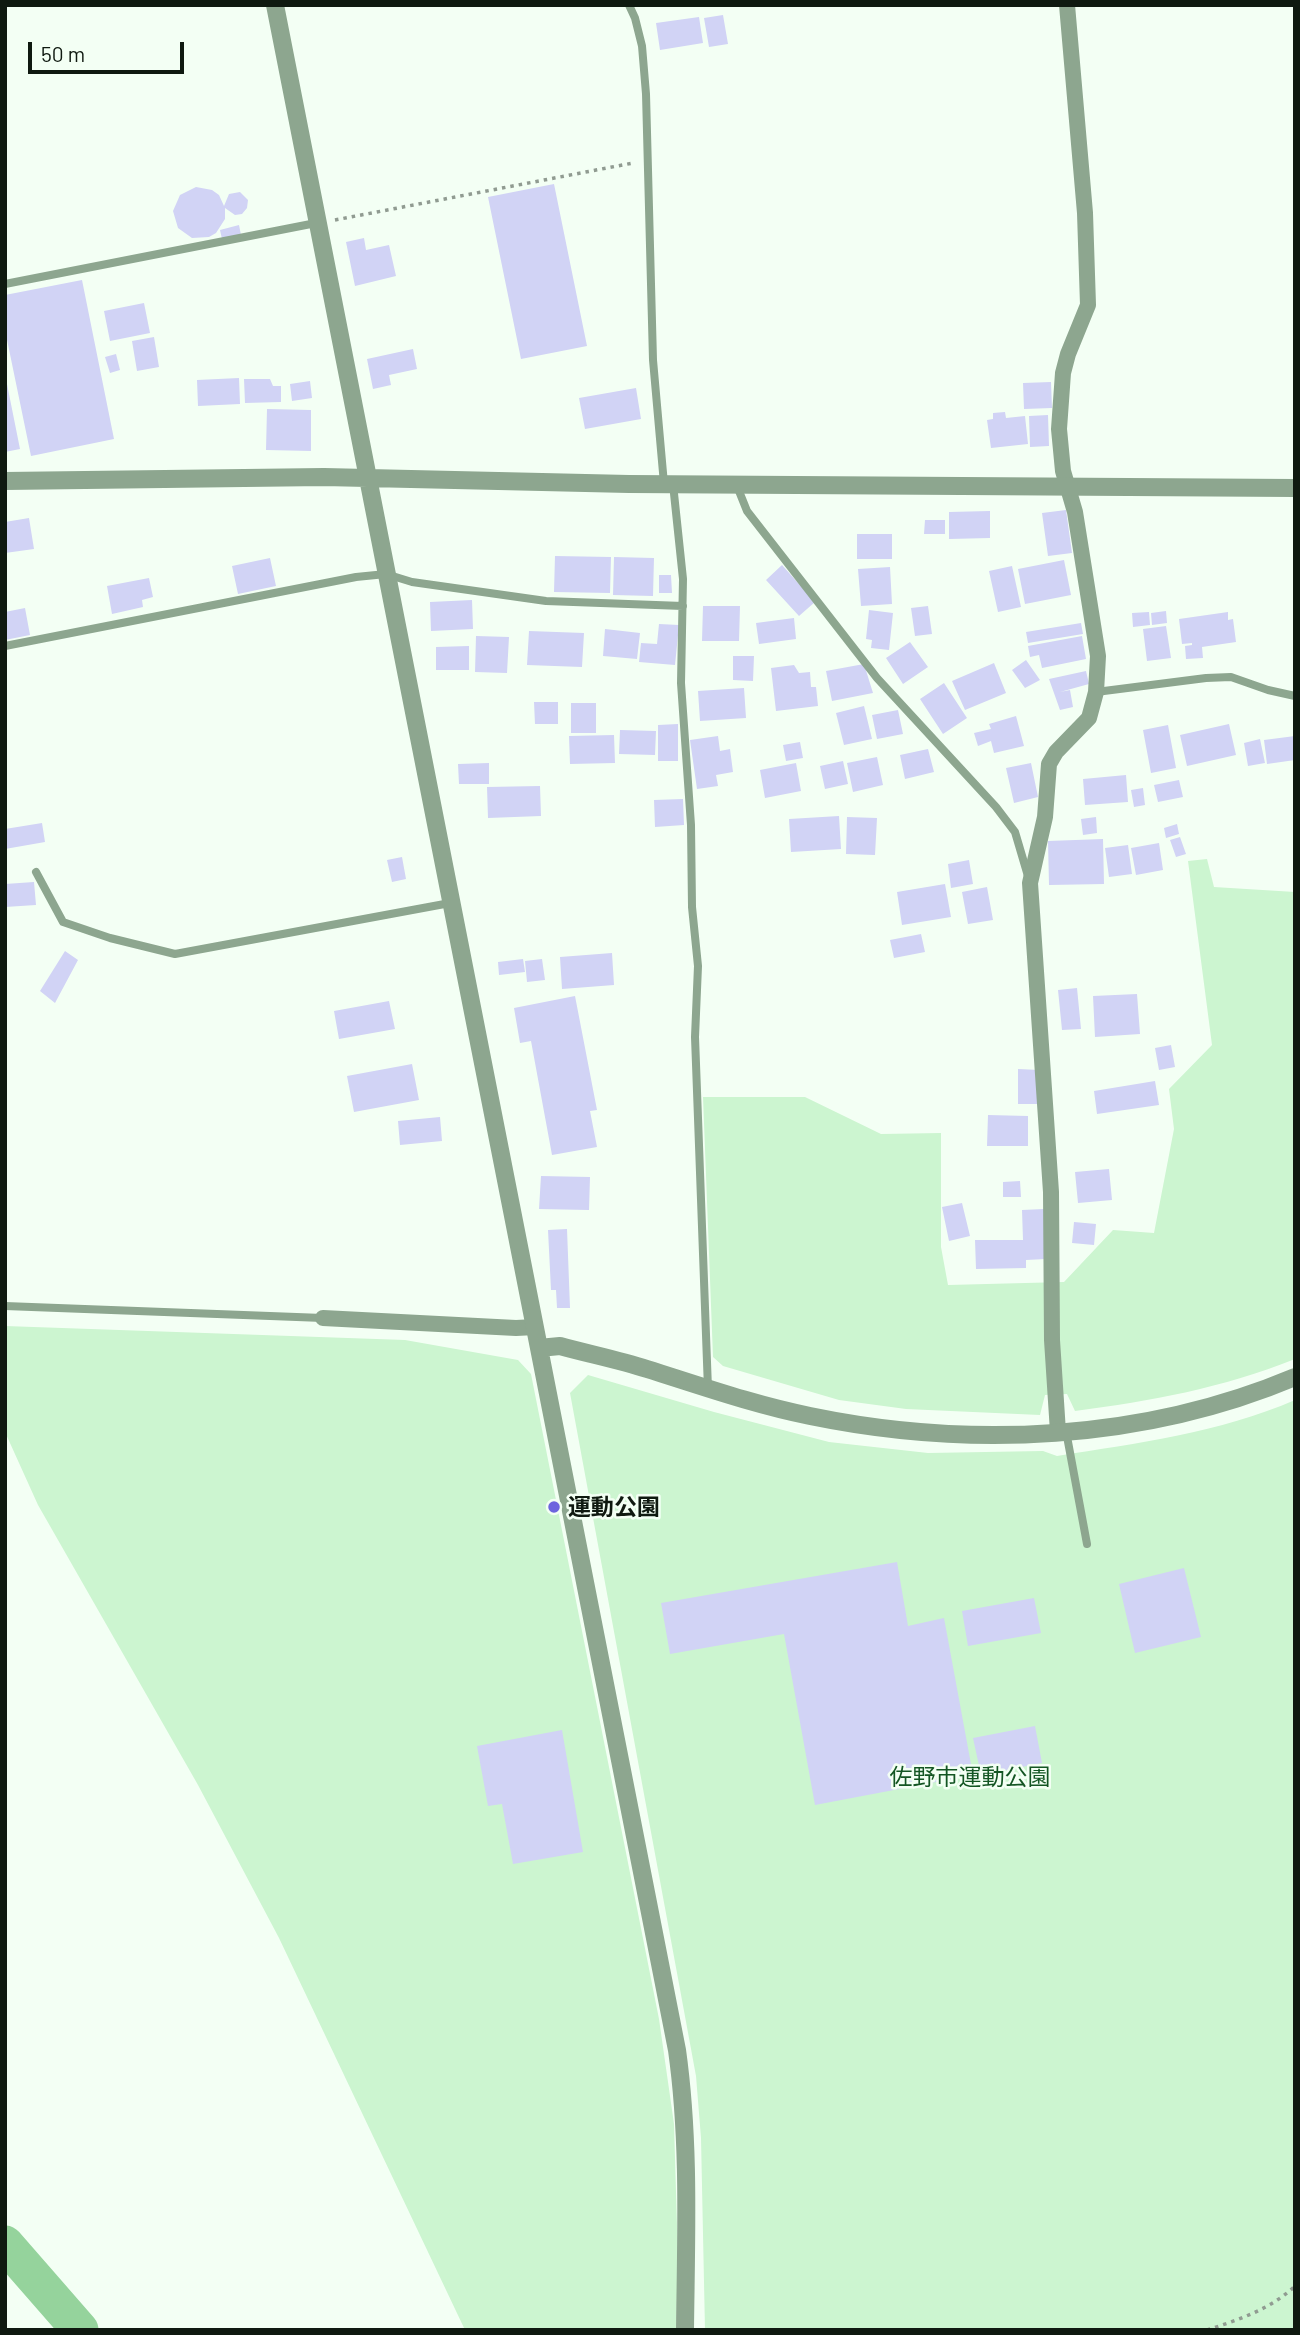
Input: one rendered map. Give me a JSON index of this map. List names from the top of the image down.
{
  "parks": ["佐野市運動公園"],
  "places": ["運動公園"],
  "scale_bar": "50 m"
}
